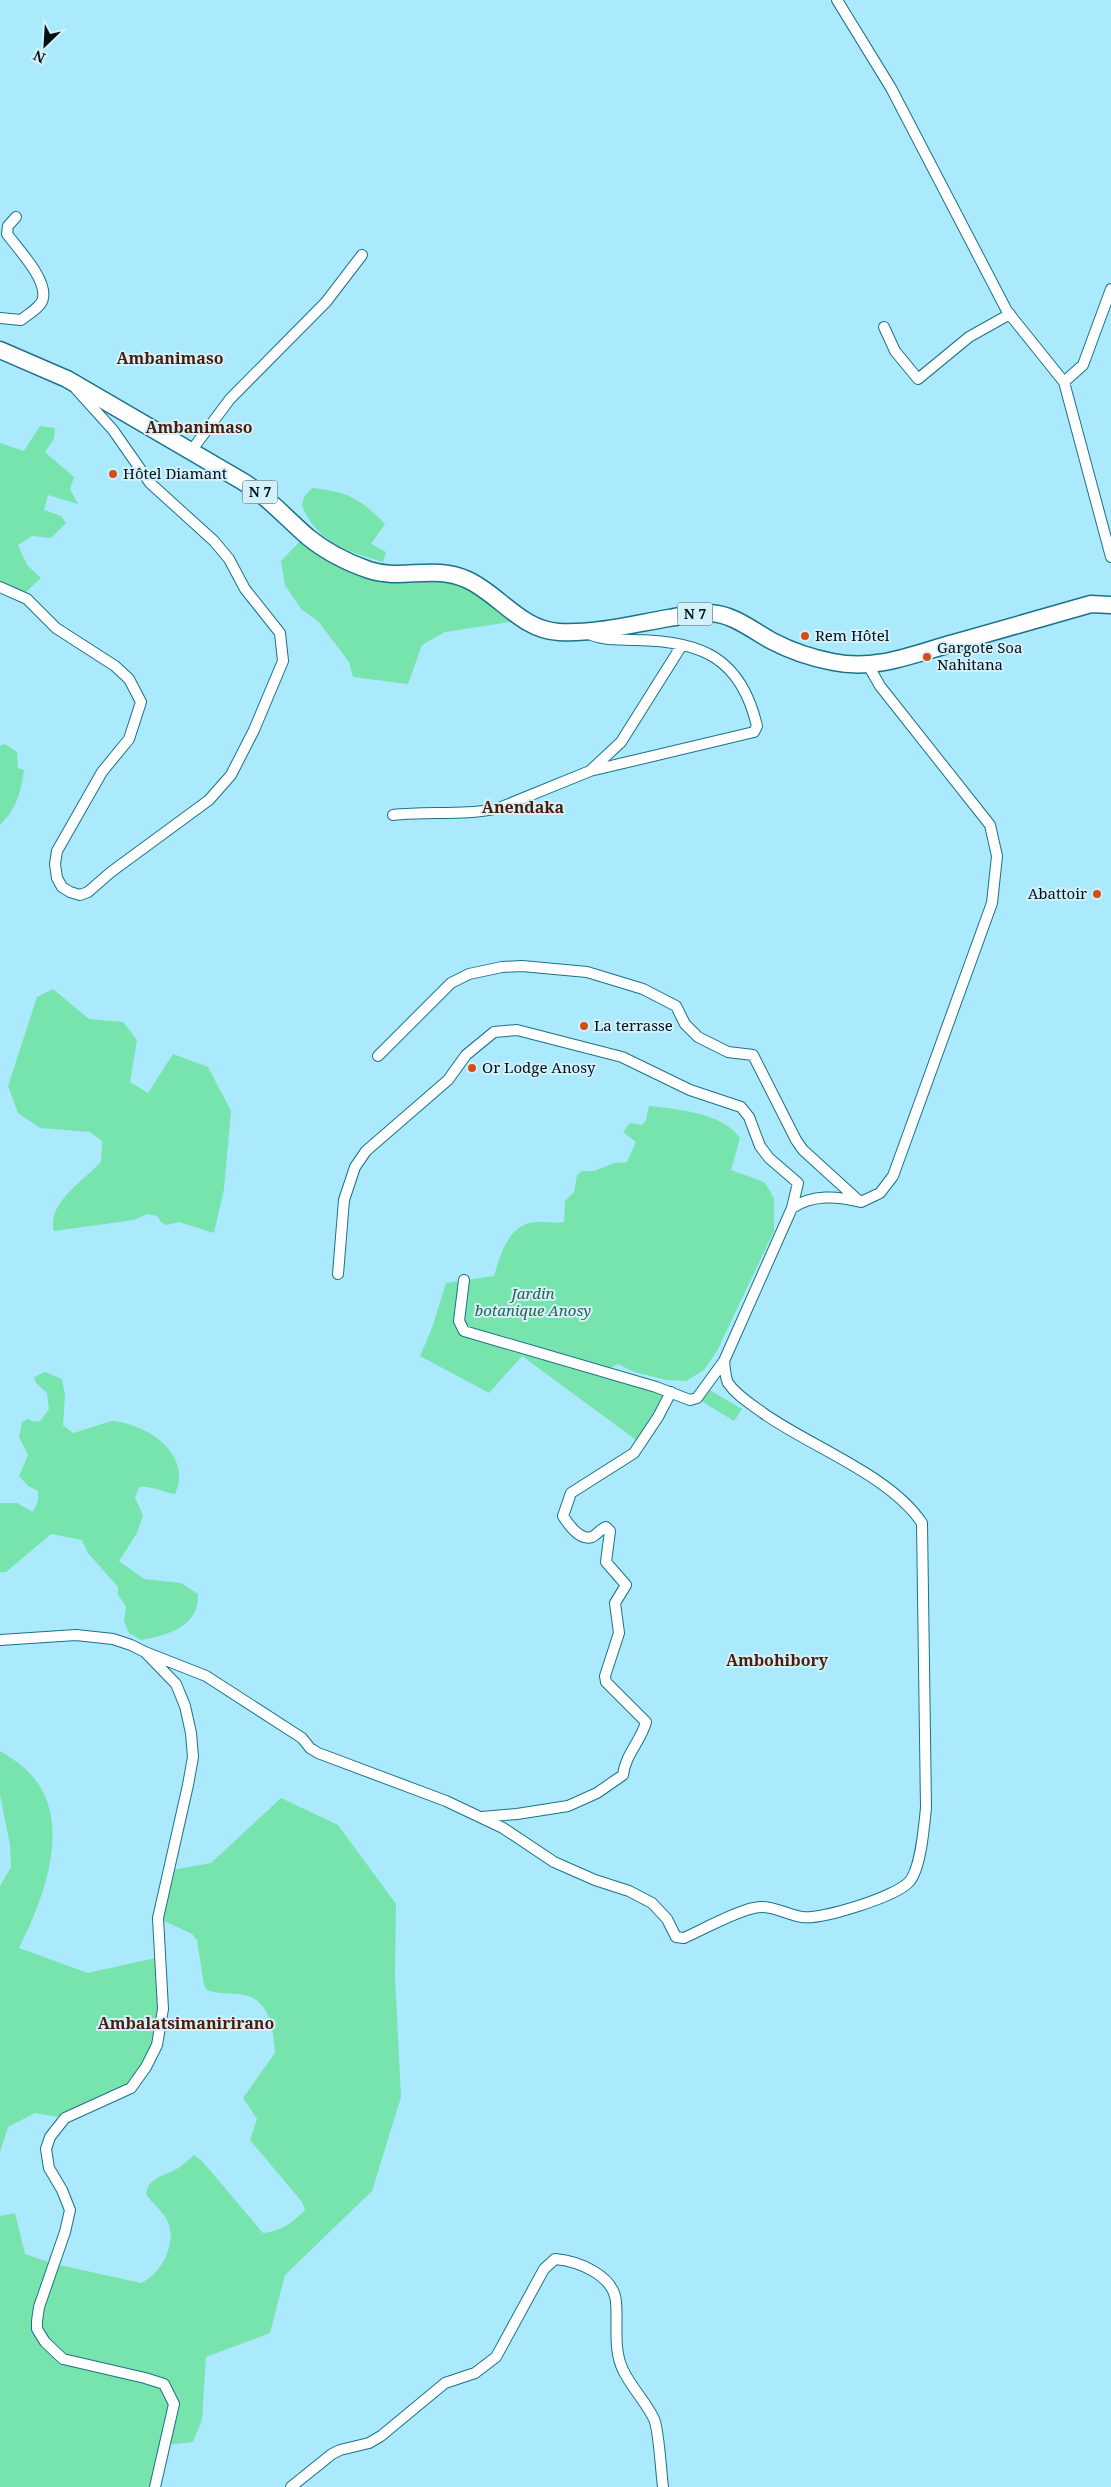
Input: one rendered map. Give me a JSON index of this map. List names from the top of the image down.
{
  "streets": {
    "main road": ["N 7"]
  },
  "districts": [
    "Ambanimaso",
    "Ambanimaso",
    "Anendaka",
    "Ambohibory",
    "Ambalatsimanirirano"
  ],
  "parks": ["Jardin botanique Anosy"],
  "places": [
    "Hôtel Diamant",
    "Rem Hôtel",
    "Gargote Soa Nahitana",
    "Abattoir",
    "La terrasse",
    "Or Lodge Anosy"
  ],
  "north": "bottom left"
}
